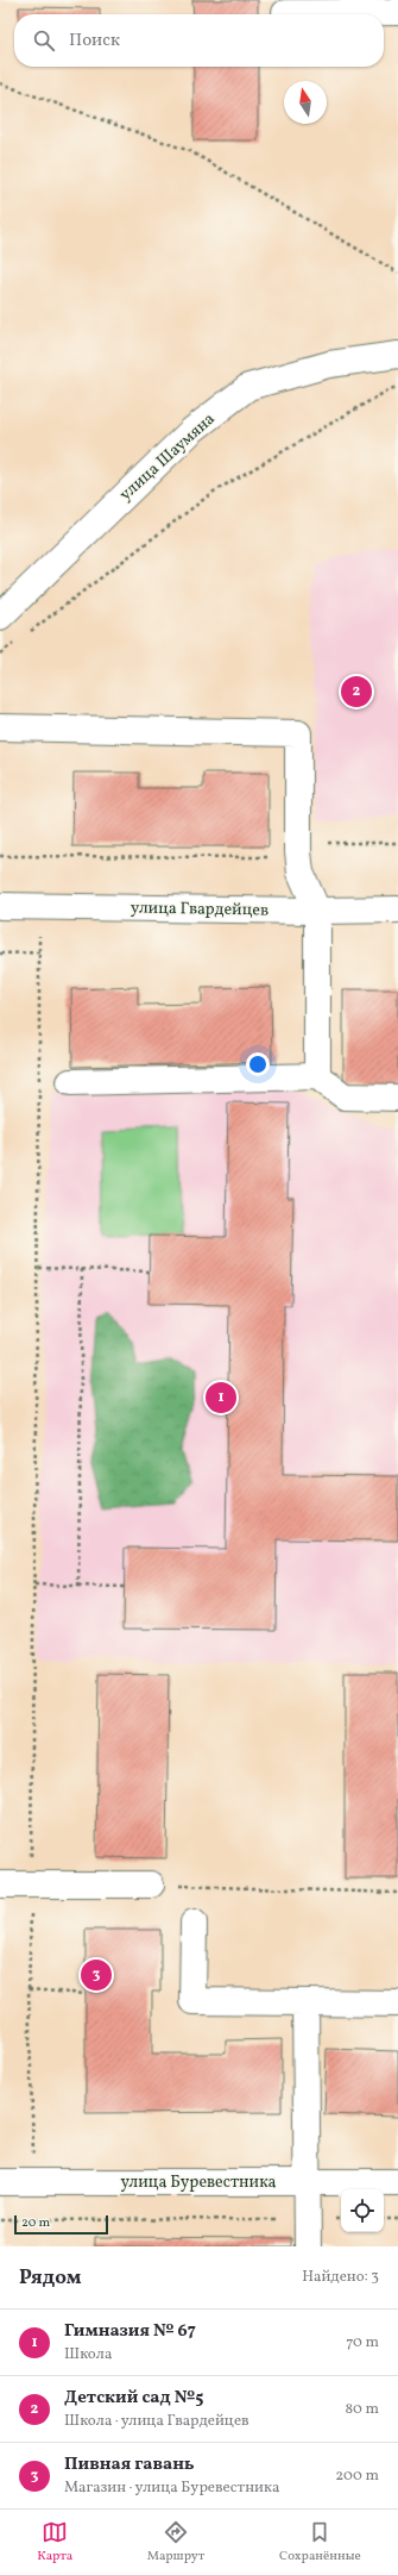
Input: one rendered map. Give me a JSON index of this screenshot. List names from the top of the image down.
{
  "streets": {
    "street": ["улица Шаумяна", "улица Гвардейцев", "улица Буревестника"]
  },
  "scale_bar": "20 m",
  "north": "top",
  "page": {
    "search": "Поиск",
    "pins": ["2", "1", "3"],
    "scale": "20 m",
    "heading": ["Рядом", "Найдено: 3"],
    "list": [
      {
        "mark": "1",
        "name": "Гимназия № 67",
        "note": "Школа",
        "value": "70 m"
      },
      {
        "mark": "2",
        "name": "Детский сад №5",
        "note": "Школа · улица Гвардейцев",
        "value": "80 m"
      },
      {
        "mark": "3",
        "name": "Пивная гавань",
        "note": "Магазин · улица Буревестника",
        "value": "200 m"
      }
    ],
    "nav": ["Карта", "Маршрут", "Сохранённые"]
  }
}
